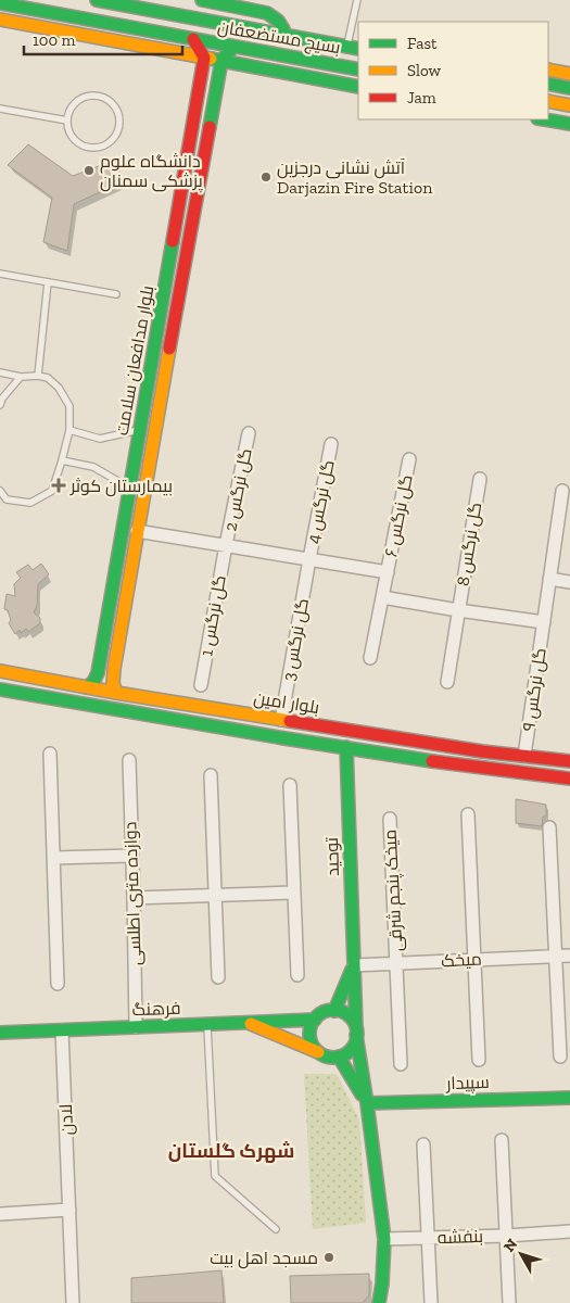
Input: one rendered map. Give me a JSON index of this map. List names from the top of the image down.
{
  "streets": {
    "street": [
      "بسیج مستضعفان",
      "بلوار مدافعان سلامت",
      "گل نرگس 2",
      "گل نرگس 4",
      "گل نرگس ۶",
      "گل نرگس 8",
      "گل نرگس 1",
      "گل نرگس 3",
      "گل نرگس ۹",
      "بلوار امین",
      "توحید",
      "میخک پنجم شرقی",
      "دوازده متری اطلسی",
      "میخک",
      "فرهنگ",
      "سپیدار",
      "لادن",
      "بنفشه"
    ]
  },
  "crossings": [
    ["بسیج مستضعفان", "بلوار مدافعان سلامت"],
    ["بلوار مدافعان سلامت", "بلوار امین"],
    ["گل نرگس 2", "گل نرگس 1"],
    ["گل نرگس 4", "گل نرگس 3"],
    ["گل نرگس 3", "بلوار امین"],
    ["گل نرگس ۹", "بلوار امین"],
    ["بلوار امین", "توحید"],
    ["توحید", "میخک"],
    ["توحید", "فرهنگ"],
    ["توحید", "سپیدار"],
    ["توحید", "بنفشه"],
    ["میخک پنجم شرقی", "میخک"],
    ["دوازده متری اطلسی", "فرهنگ"],
    ["فرهنگ", "لادن"]
  ],
  "districts": ["شهرک گلستان"],
  "places": {
    "other": ["دانشگاه علوم پزشکی سمنان", "آتش نشانی درجزین Darjazin Fire Station", "مسجد اهل بیت"],
    "health": ["بیمارستان کوثر"]
  },
  "legend": ["Fast", "Slow", "Jam"],
  "scale_bar": "100 m",
  "north": "top left"
}
